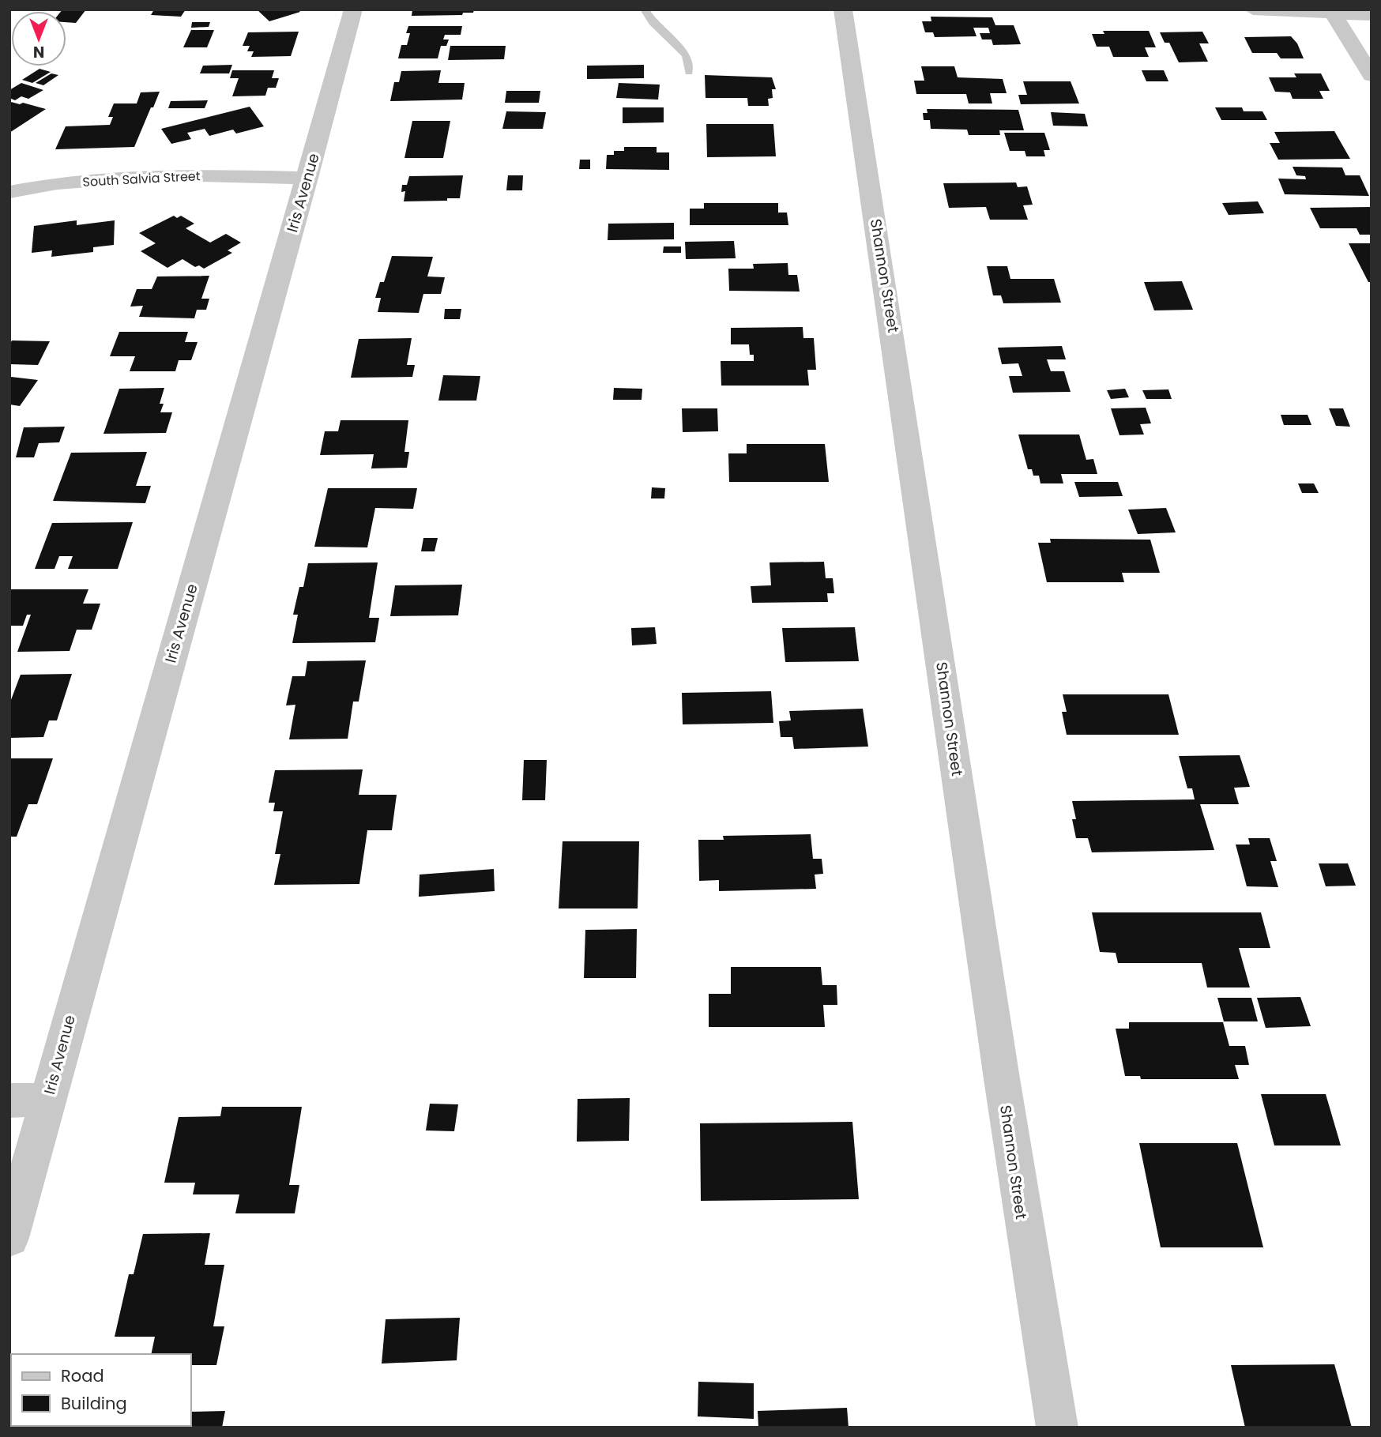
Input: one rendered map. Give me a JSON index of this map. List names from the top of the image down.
{
  "streets": {
    "street": ["South Salvia Street", "Iris Avenue", "Shannon Street"]
  },
  "crossings": [
    ["South Salvia Street", "Iris Avenue"]
  ],
  "legend": ["Road", "Building"],
  "north": "bottom"
}
